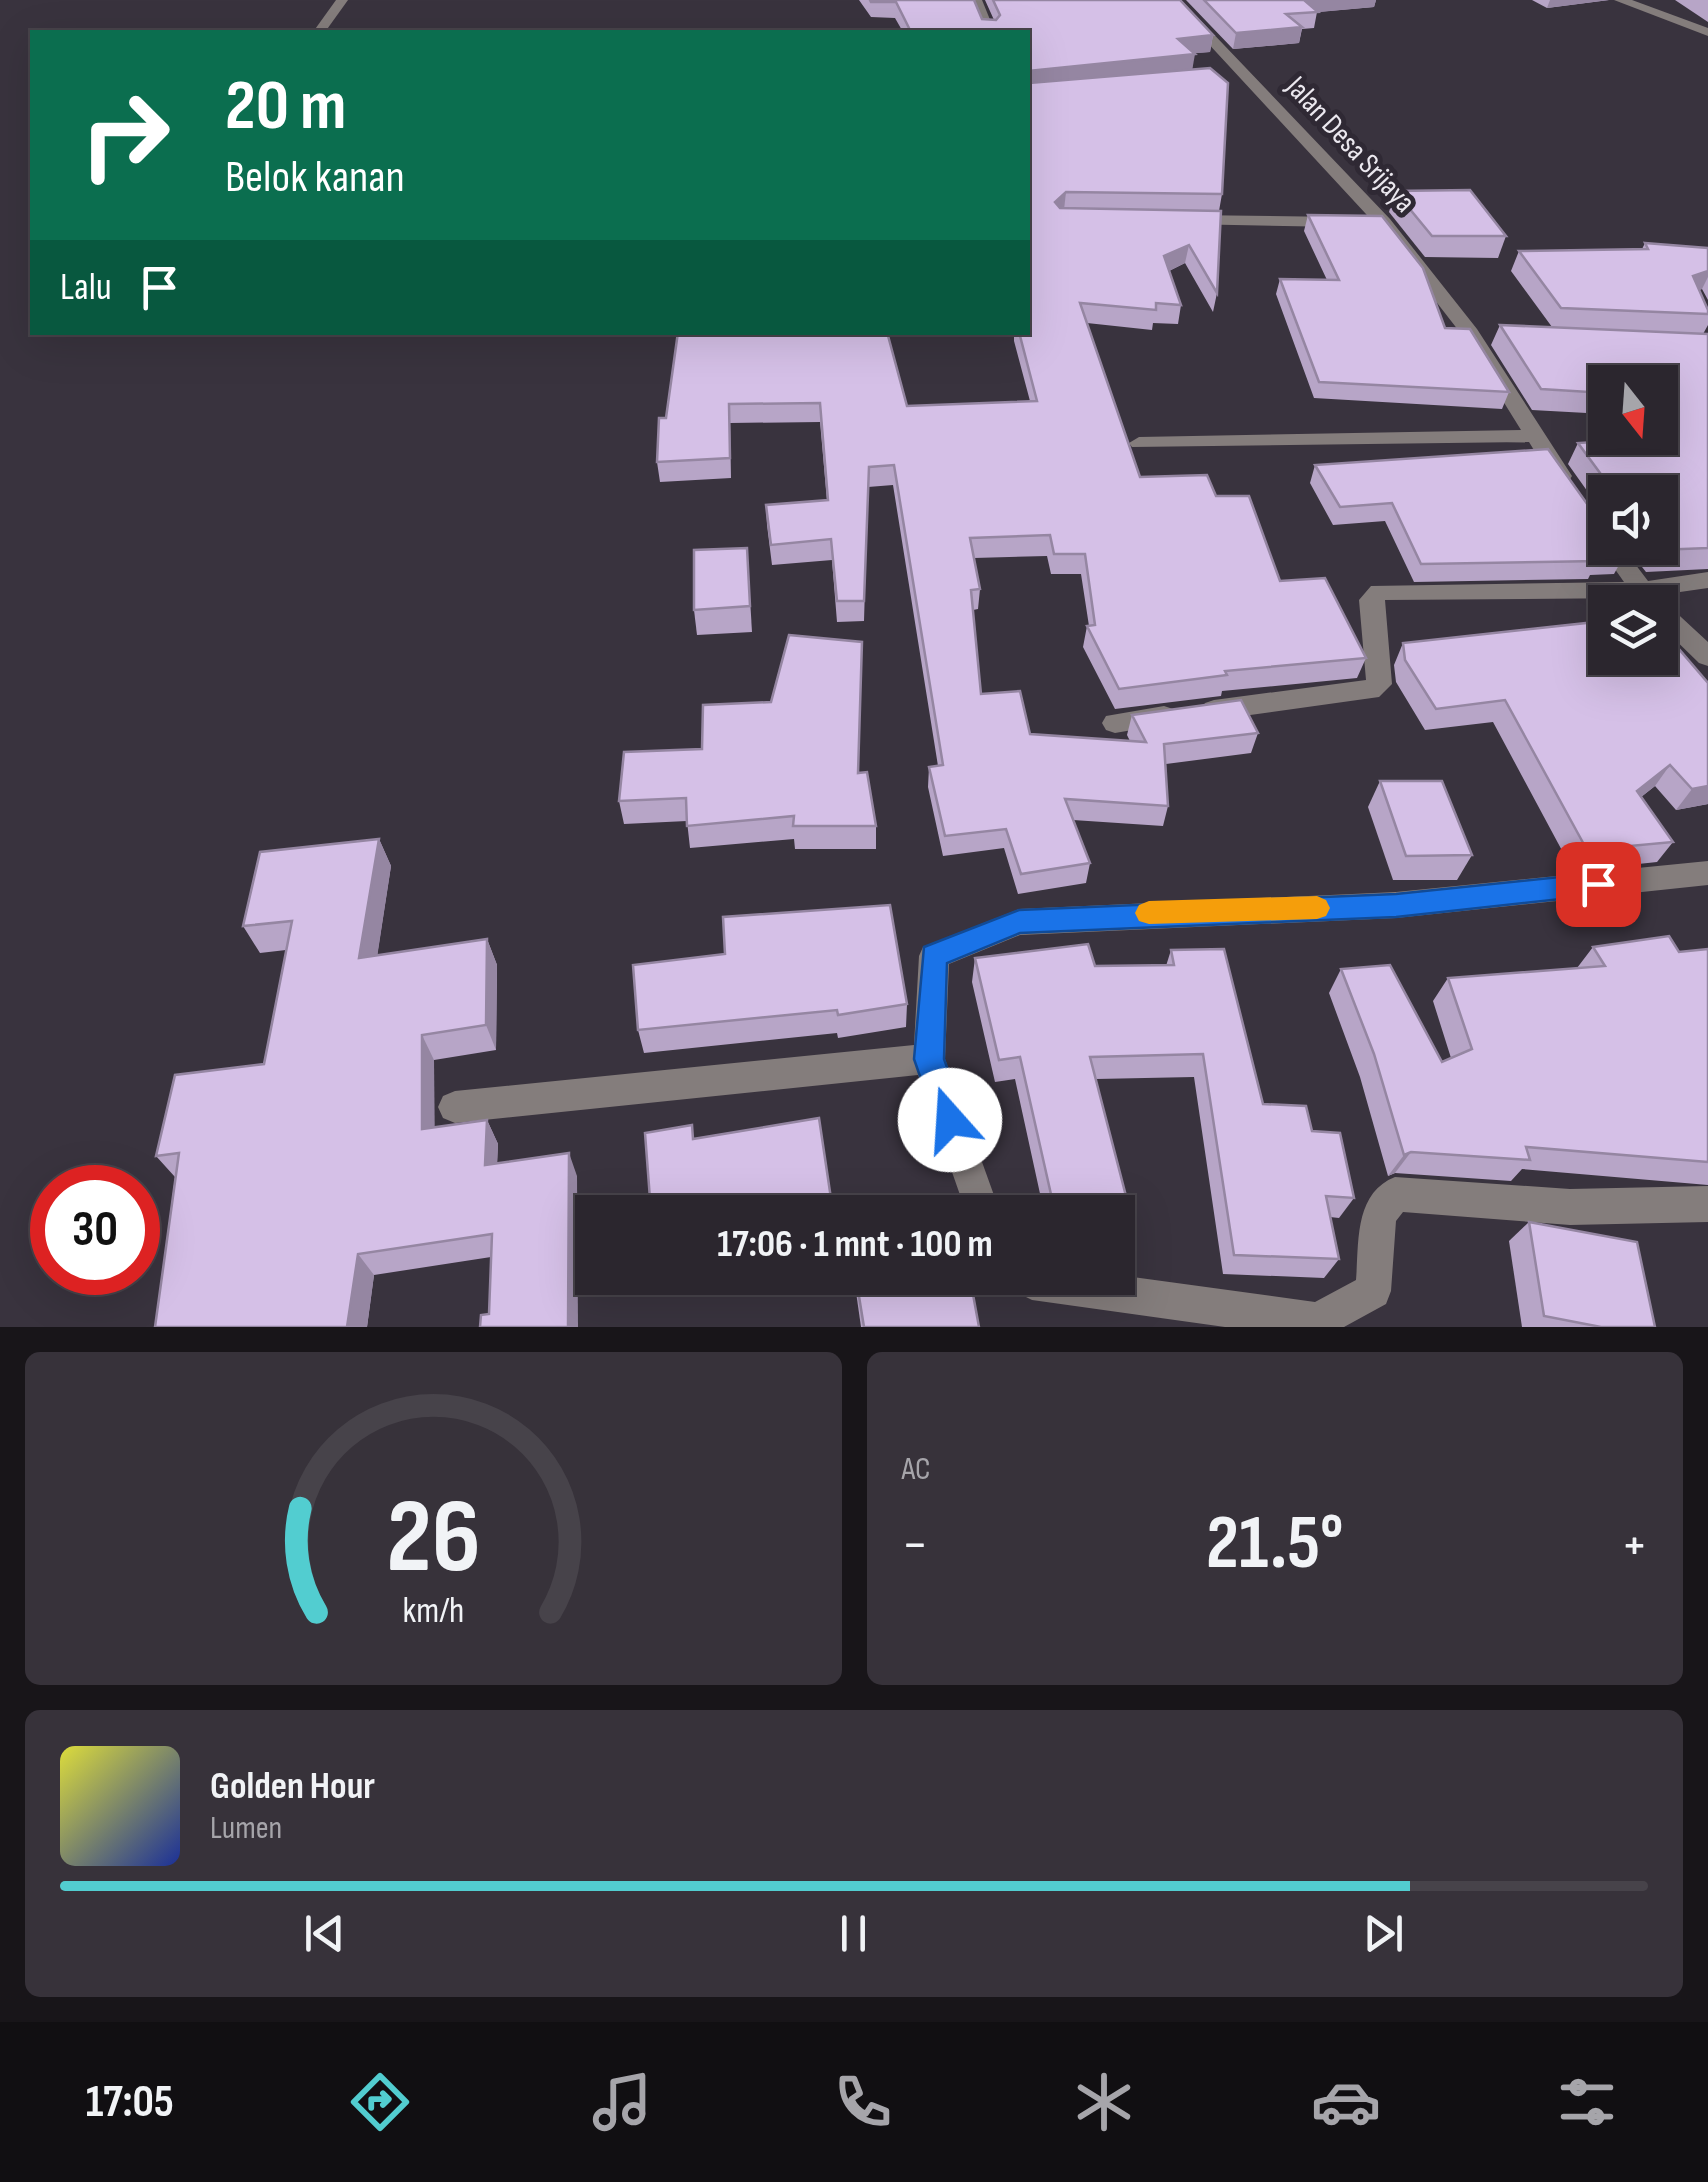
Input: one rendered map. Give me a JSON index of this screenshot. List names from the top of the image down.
{
  "streets": {
    "street": ["Jalan Desa Srijaya"]
  },
  "north": "bottom",
  "page": {
    "turn": ["20 m", "Belok kanan"],
    "then": "Lalu",
    "limit": "30",
    "trip": "17:06 · 1 mnt · 100 m",
    "tile": "AC",
    "heat": ["−", "21.5°", "+"],
    "song": ["Golden Hour", "Lumen"],
    "tabs": "17:05",
    "gauge": ["26", "km/h"]
  }
}
